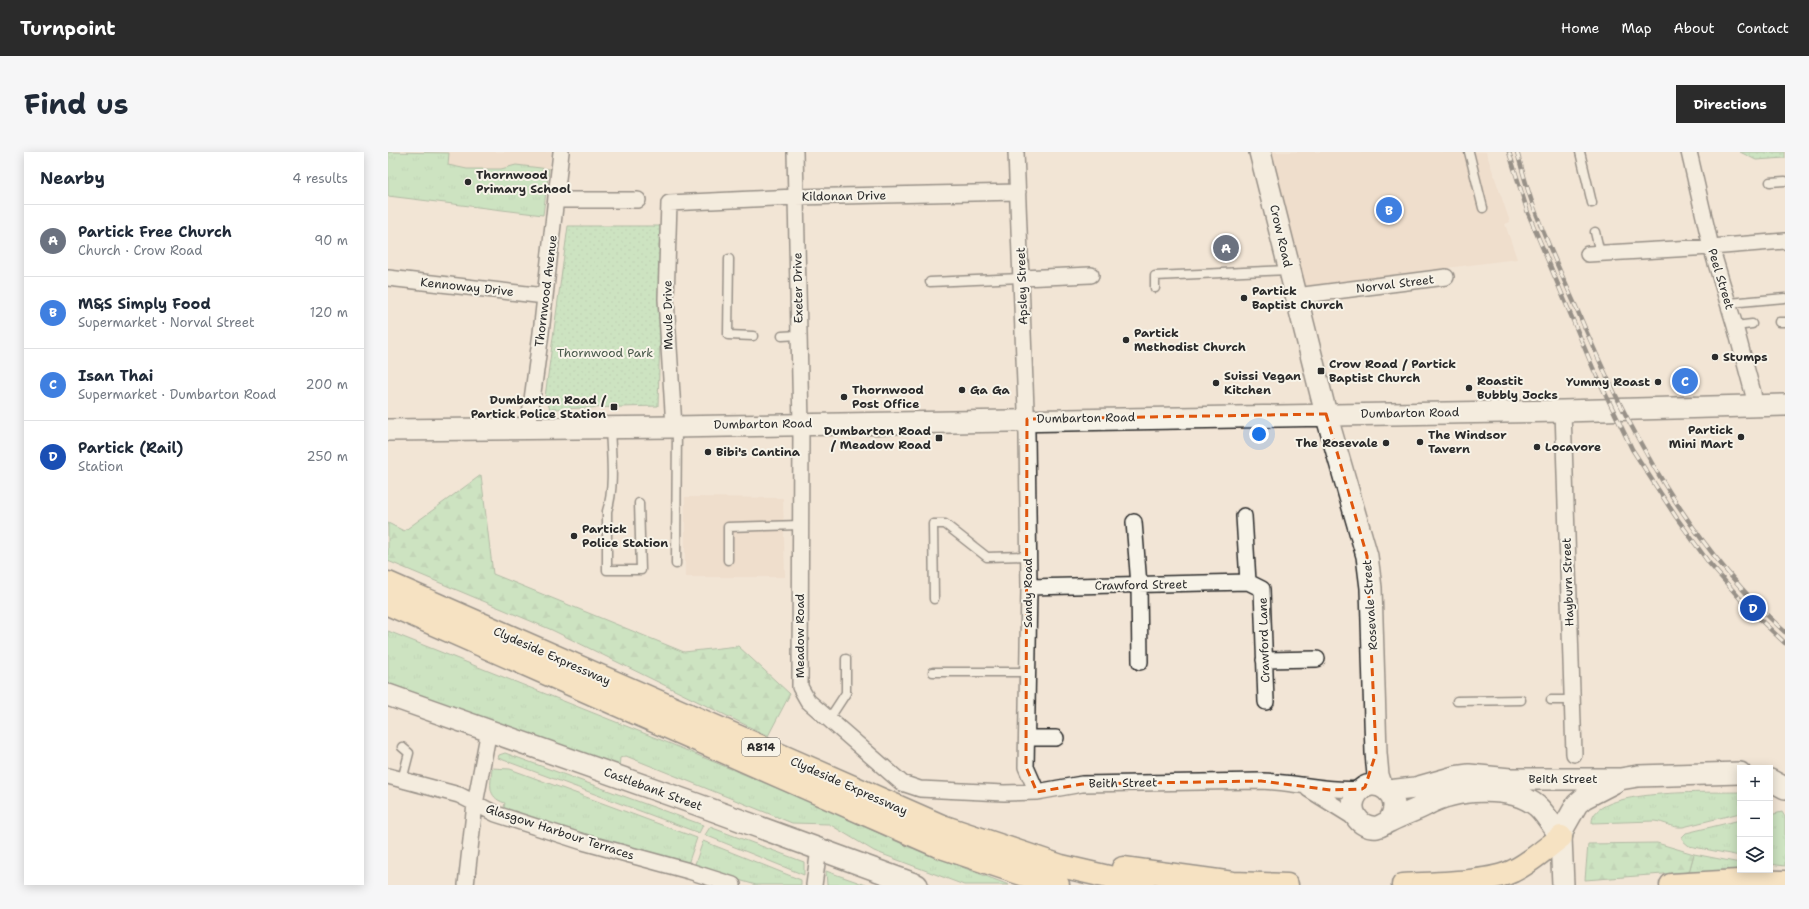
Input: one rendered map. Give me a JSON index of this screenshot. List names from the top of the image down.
{
  "streets": {
    "main road": ["Clydeside Expressway", "A814"],
    "street": [
      "Kildonan Drive",
      "Crow Road",
      "Peel Street",
      "Norval Street",
      "Apsley Street",
      "Kennoway Drive",
      "Exeter Drive",
      "Thornwood Avenue",
      "Maule Drive",
      "Dumbarton Road",
      "Hayburn Street",
      "Crawford Street",
      "Sandy Road",
      "Rosevale Street",
      "Meadow Road",
      "Crawford Lane",
      "Beith Street",
      "Castlebank Street",
      "Glasgow Harbour Terraces"
    ]
  },
  "crossings": [
    ["Kildonan Drive", "Apsley Street"],
    ["Kildonan Drive", "Exeter Drive"],
    ["Kildonan Drive", "Maule Drive"],
    ["Crow Road", "Norval Street"],
    ["Crow Road", "Dumbarton Road"],
    ["Crow Road", "Rosevale Street"],
    ["Peel Street", "Dumbarton Road"],
    ["Apsley Street", "Dumbarton Road"],
    ["Apsley Street", "Sandy Road"],
    ["Kennoway Drive", "Thornwood Avenue"],
    ["Exeter Drive", "Dumbarton Road"],
    ["Exeter Drive", "Meadow Road"],
    ["Thornwood Avenue", "Dumbarton Road"],
    ["Maule Drive", "Dumbarton Road"],
    ["Dumbarton Road", "Hayburn Street"],
    ["Dumbarton Road", "Sandy Road"],
    ["Dumbarton Road", "Rosevale Street"],
    ["Dumbarton Road", "Meadow Road"],
    ["Crawford Street", "Sandy Road"],
    ["Crawford Street", "Crawford Lane"],
    ["Sandy Road", "Beith Street"],
    ["Rosevale Street", "Beith Street"],
    ["Meadow Road", "Beith Street"]
  ],
  "parks": ["Thornwood Park"],
  "places": {
    "other": [
      "Thornwood Primary School",
      "Partick Baptist Church",
      "Partick Methodist Church",
      "Stumps",
      "Yummy Roast",
      "Suissi Vegan Kitchen",
      "Roastit Bubbly Jocks",
      "Ga Ga",
      "Thornwood Post Office",
      "Partick Mini Mart",
      "The Windsor Tavern",
      "The Rosevale",
      "Locavore",
      "Bibi's Cantina",
      "Partick Police Station"
    ],
    "transit": ["Crow Road / Partick Baptist Church", "Dumbarton Road / Partick Police Station", "Dumbarton Road / Meadow Road"]
  },
  "page": {
    "header": "Turnpoint",
    "nav": [
      "Home",
      "Map",
      "About",
      "Contact"
    ],
    "title": "Find us",
    "buttons": "Directions",
    "heading": ["Nearby", "4 results"],
    "pins": [
      "B",
      "A",
      "C",
      "D"
    ],
    "list": [
      {
        "mark": "A",
        "name": "Partick Free Church",
        "note": "Church · Crow Road",
        "value": "90 m"
      },
      {
        "mark": "B",
        "name": "M&S Simply Food",
        "note": "Supermarket · Norval Street",
        "value": "120 m"
      },
      {
        "mark": "C",
        "name": "Isan Thai",
        "note": "Supermarket · Dumbarton Road",
        "value": "200 m"
      },
      {
        "mark": "D",
        "name": "Partick (Rail)",
        "note": "Station",
        "value": "250 m"
      }
    ],
    "map_buttons": ["+", "−"]
  }
}
